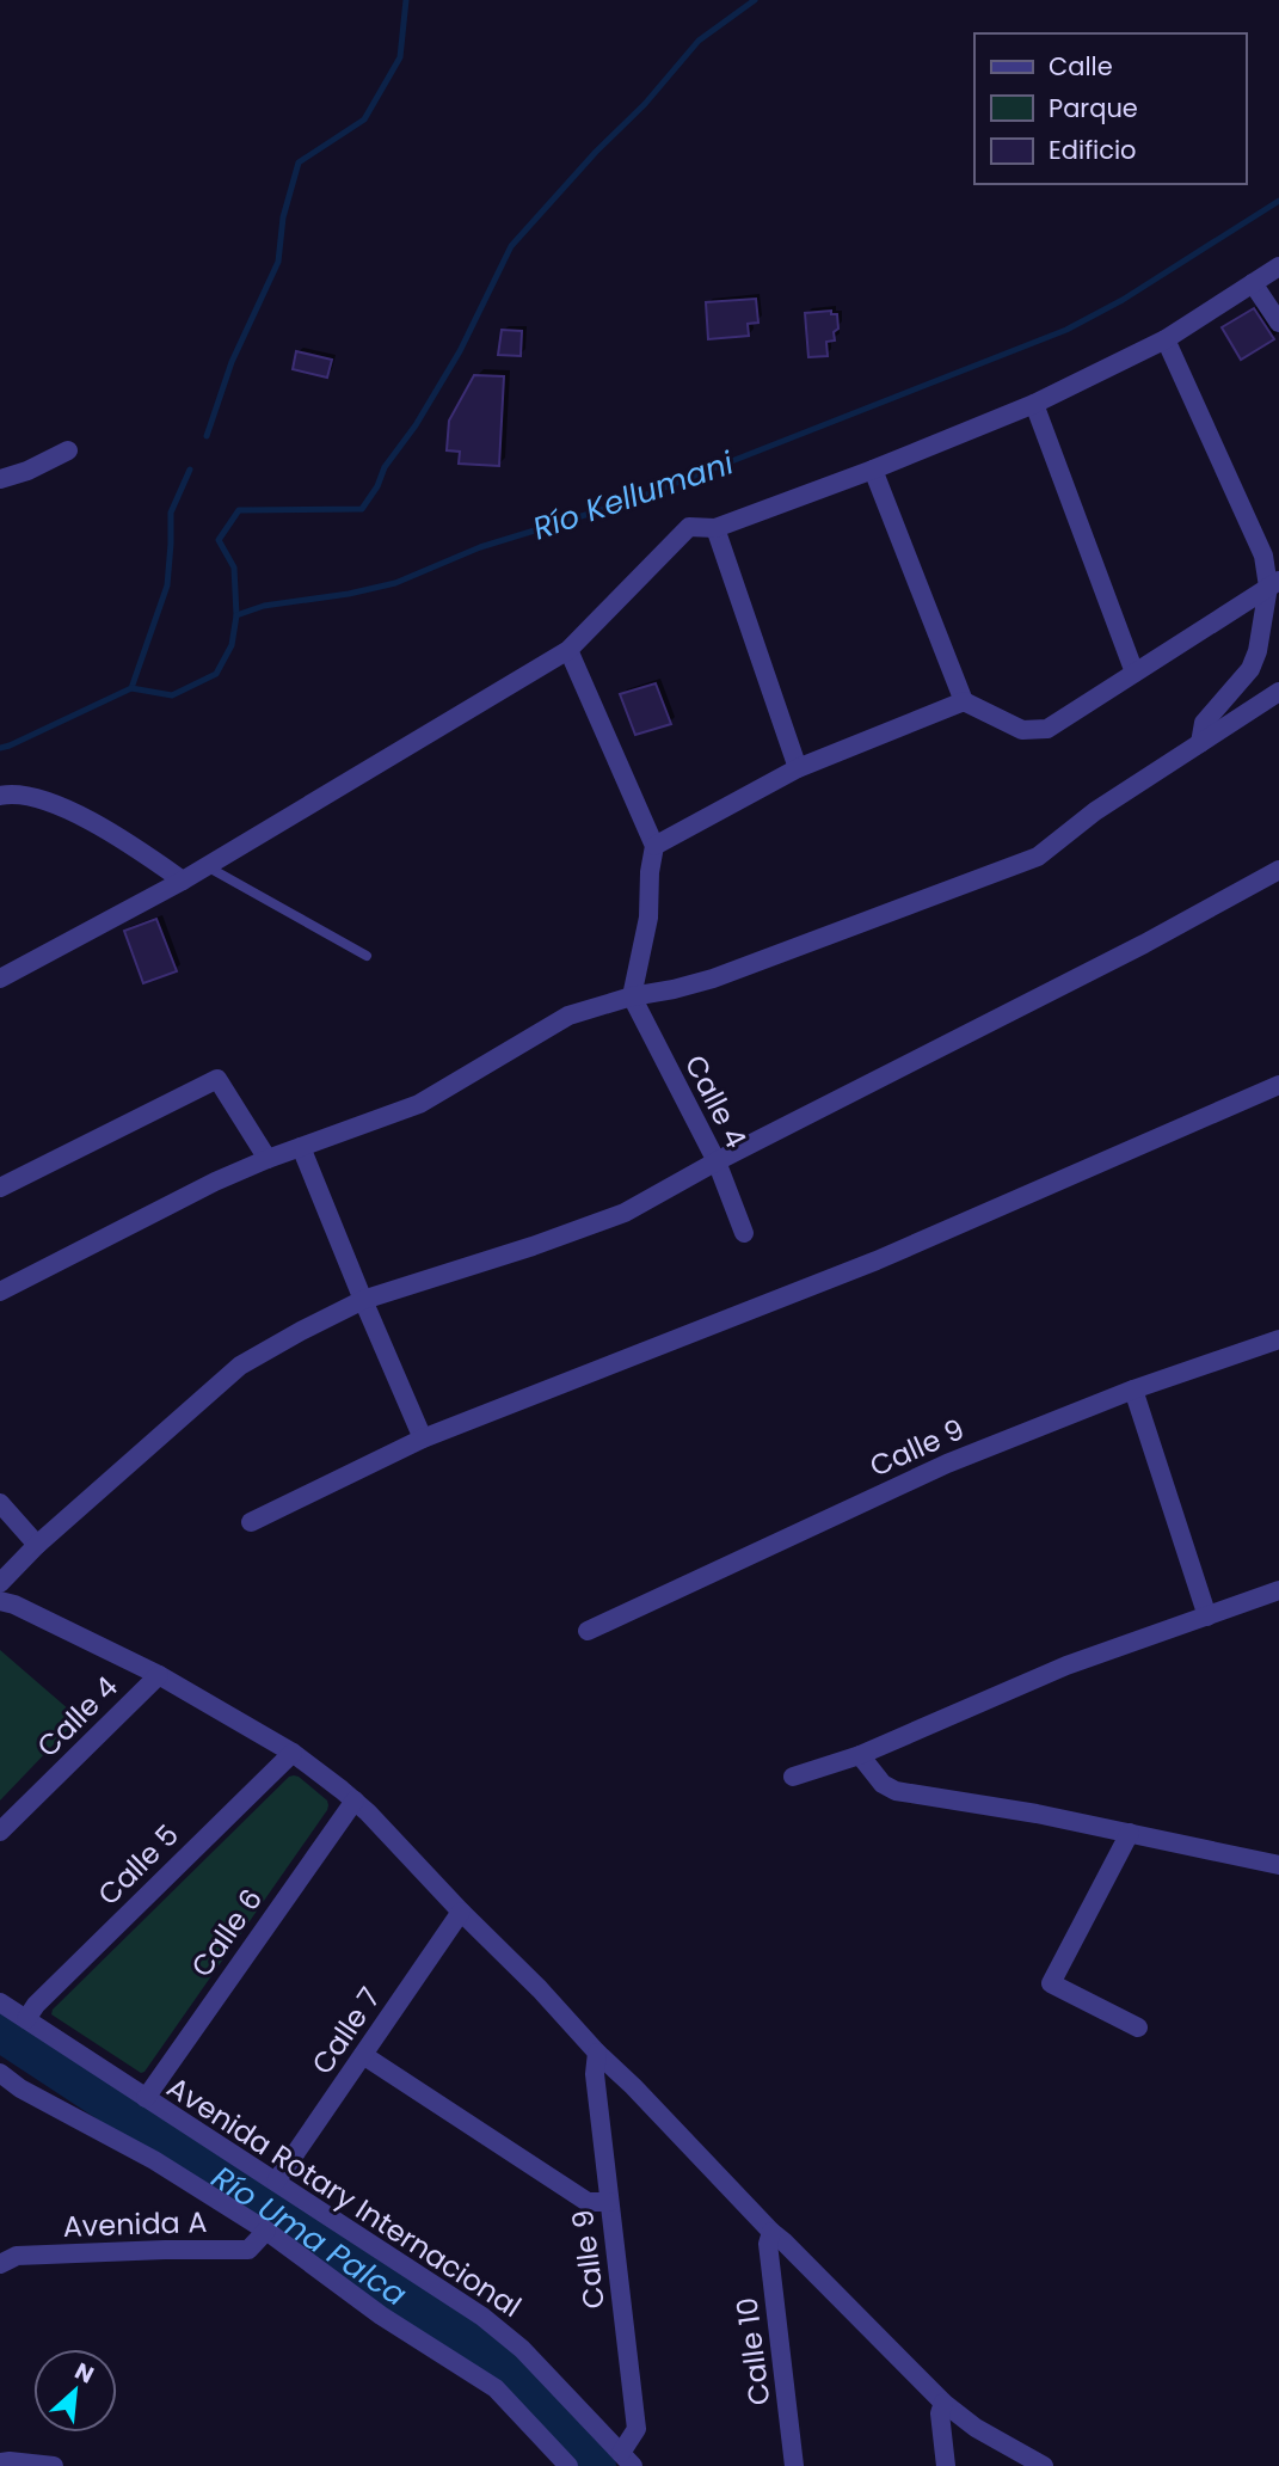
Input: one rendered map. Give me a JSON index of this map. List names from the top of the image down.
{
  "streets": {
    "street": [
      "Calle 4",
      "Calle 9",
      "Calle 5",
      "Calle 6",
      "Calle 7",
      "Avenida Rotary Internacional",
      "Avenida A",
      "Calle 10"
    ]
  },
  "crossings": [
    ["Calle 9", "Avenida Rotary Internacional"],
    ["Calle 5", "Avenida Rotary Internacional"],
    ["Calle 6", "Avenida Rotary Internacional"],
    ["Calle 7", "Avenida Rotary Internacional"]
  ],
  "water": ["Río Kellumani", "Río Uma Palca"],
  "legend": ["Calle", "Parque", "Edificio"],
  "north": "top right"
}
